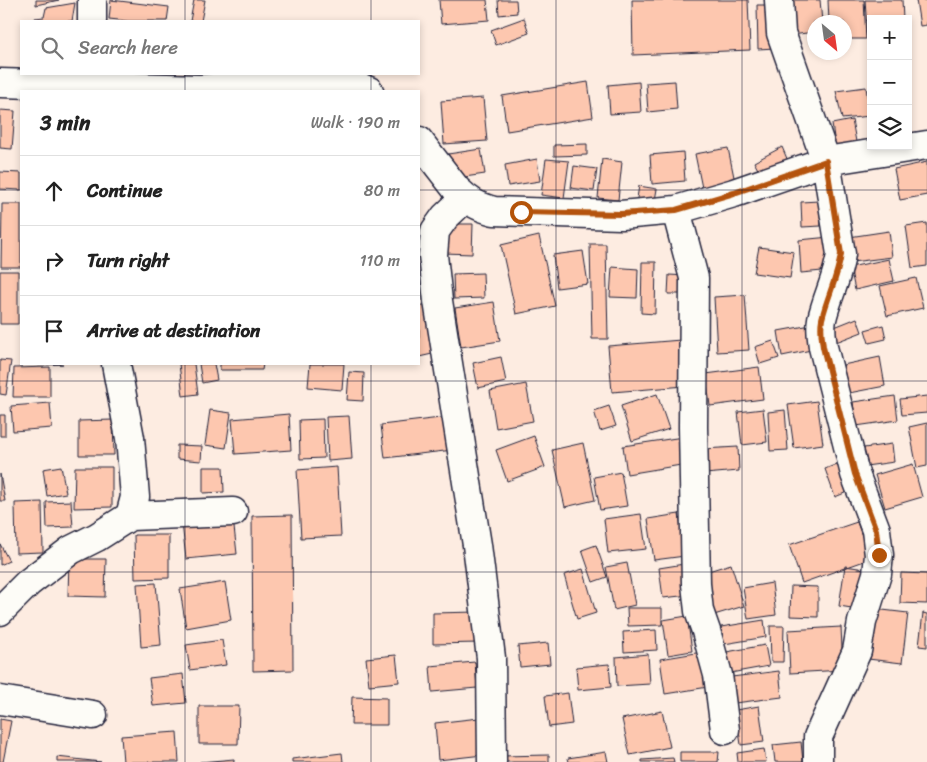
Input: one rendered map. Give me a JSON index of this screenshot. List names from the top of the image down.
{
  "north": "bottom right",
  "page": {
    "map_buttons": ["+", "−"],
    "search": "Search here",
    "heading": ["3 min", "Walk · 190 m"],
    "list": [
      ["Continue", "80 m"],
      ["Turn right", "110 m"],
      "Arrive at destination"
    ]
  }
}
